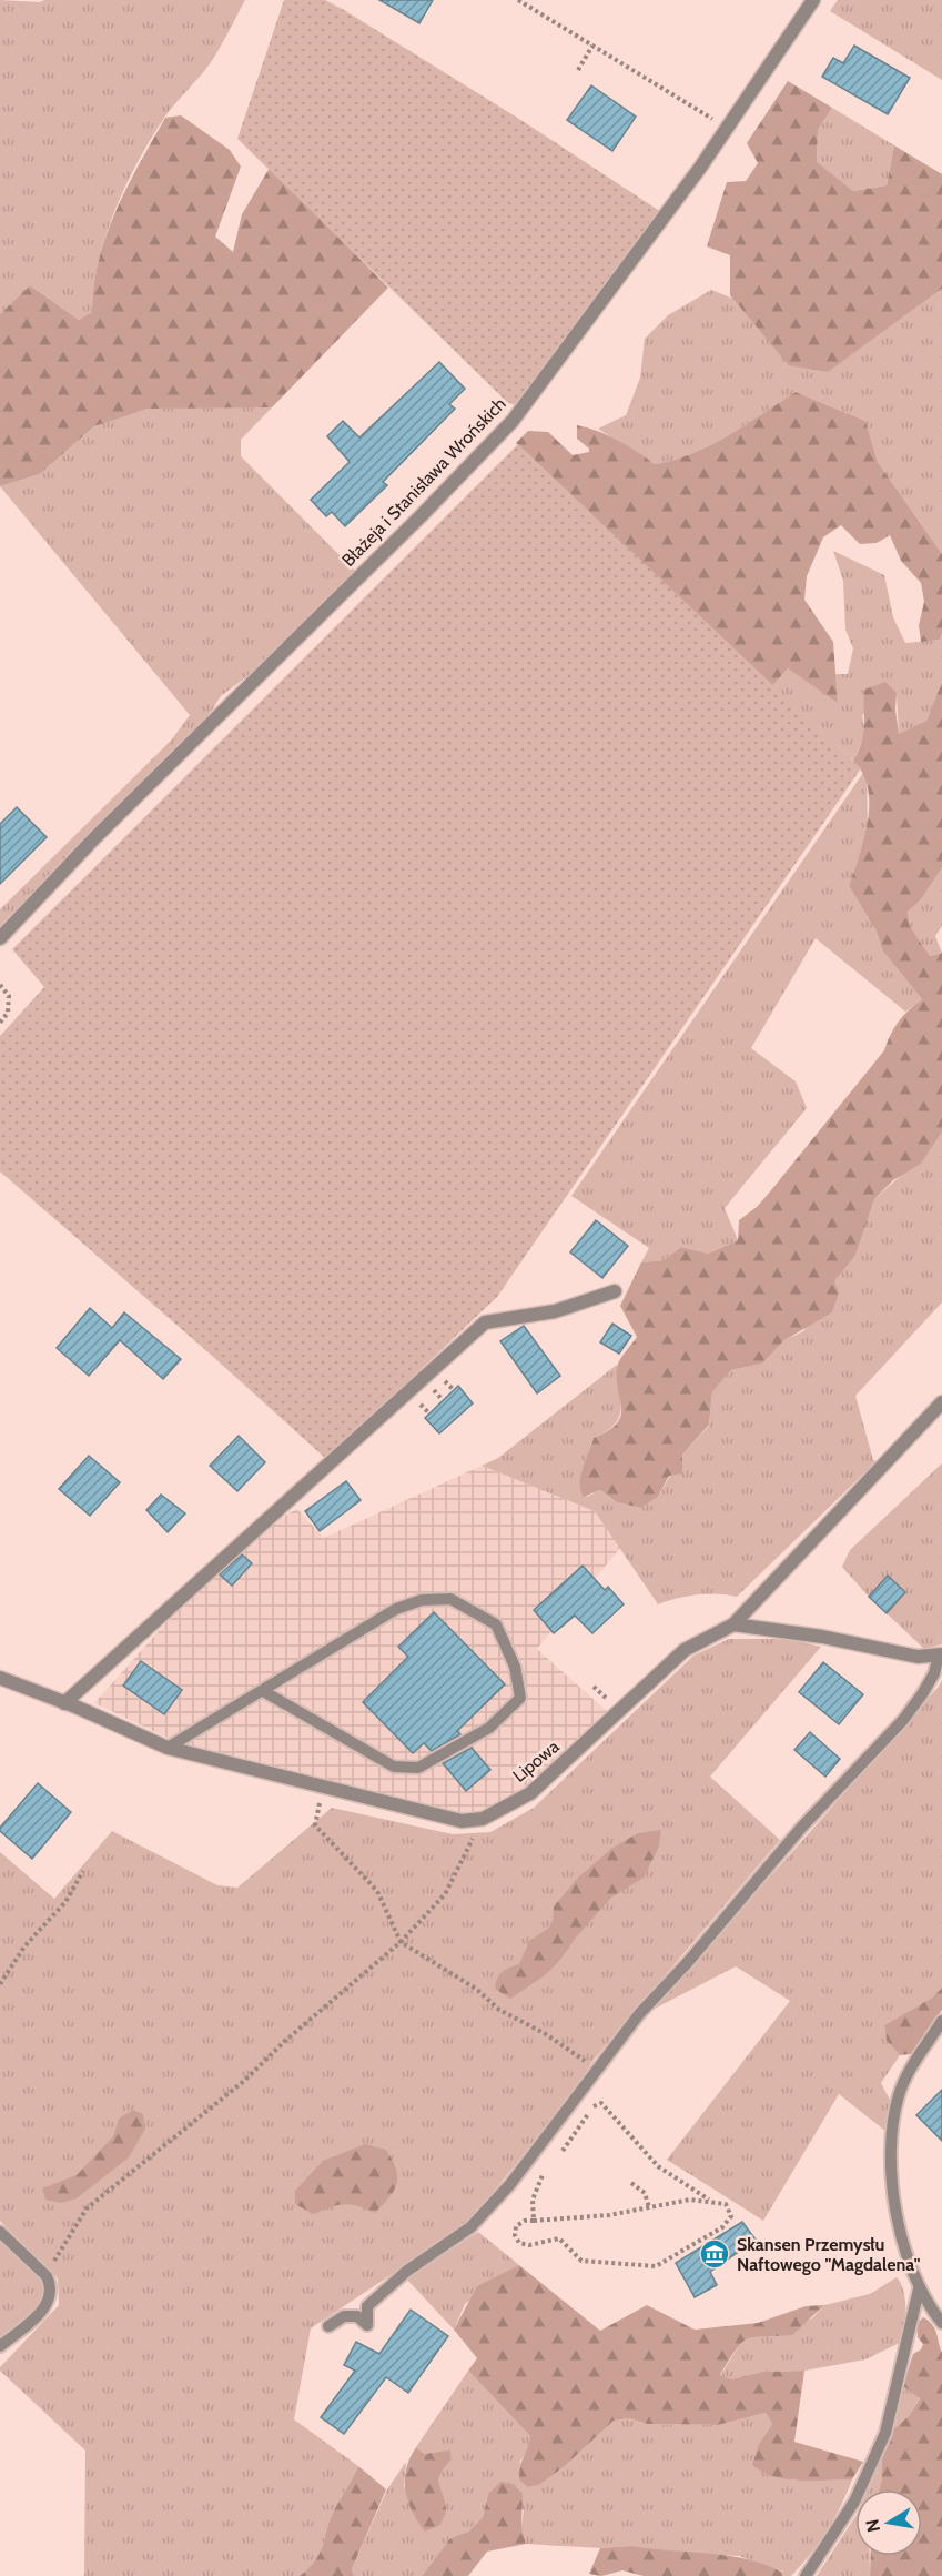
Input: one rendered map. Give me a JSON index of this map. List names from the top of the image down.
{
  "streets": {
    "street": ["Błażeja i Stanisława Wrońskich", "Lipowa"]
  },
  "places": {
    "museum": ["Skansen Przemysłu Naftowego \"Magdalena\""]
  },
  "north": "left"
}
